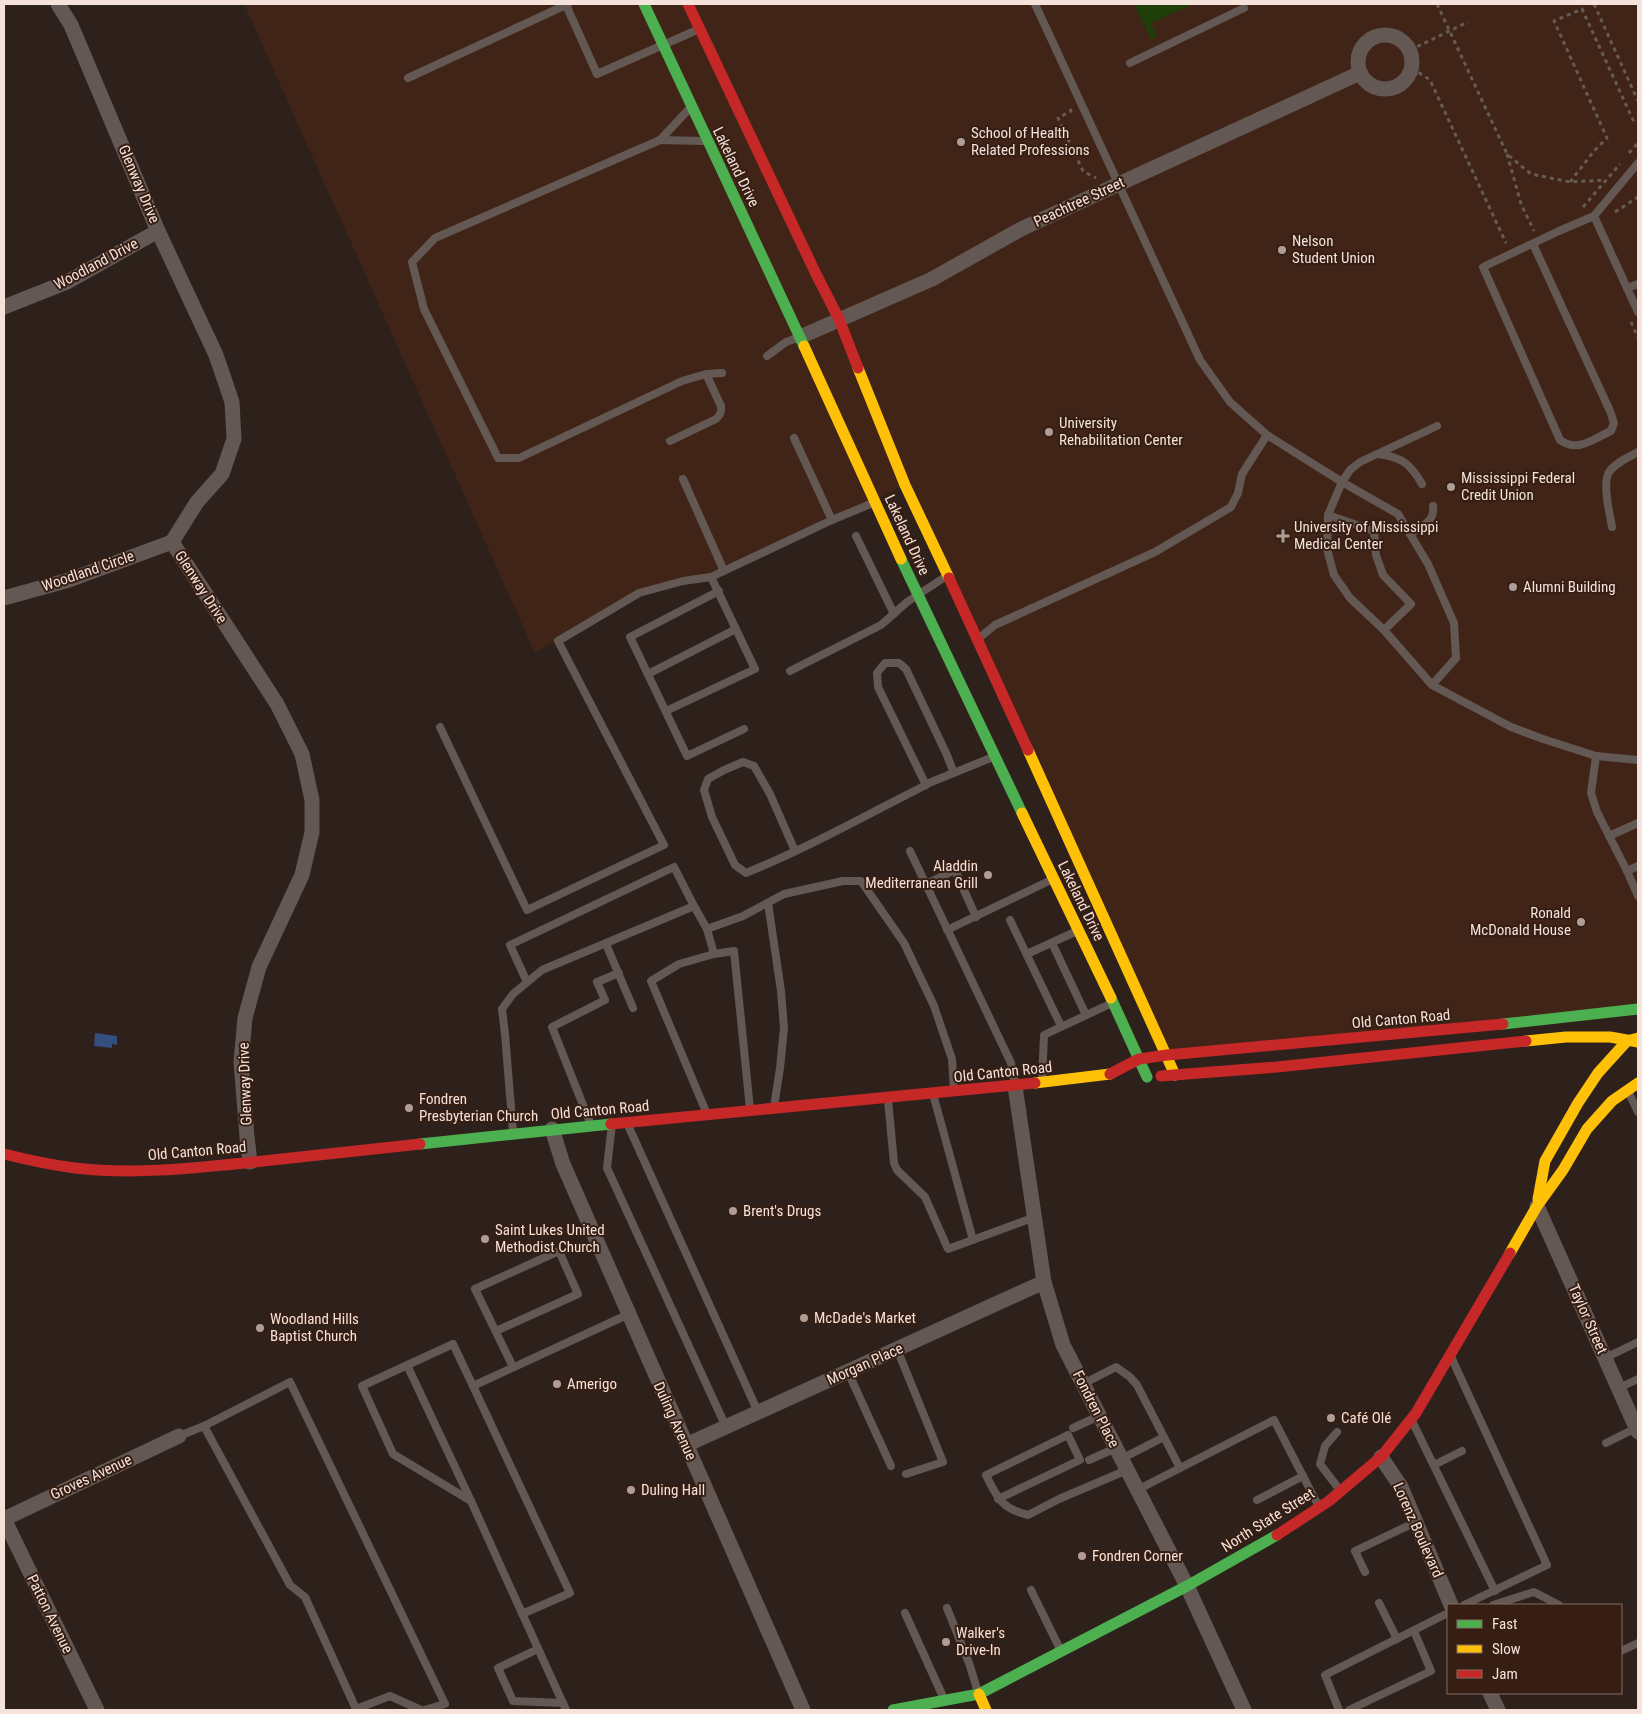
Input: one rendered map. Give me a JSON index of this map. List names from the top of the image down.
{
  "streets": {
    "main road": ["Lakeland Drive", "Old Canton Road", "North State Street"],
    "street": [
      "Glenway Drive",
      "Peachtree Street",
      "Woodland Drive",
      "Woodland Circle",
      "Taylor Street",
      "Morgan Place",
      "Fondren Place",
      "Duling Avenue",
      "Groves Avenue",
      "Lorenz Boulevard",
      "Patton Avenue"
    ]
  },
  "crossings": [
    ["Lakeland Drive", "Peachtree Street"],
    ["Lakeland Drive", "Old Canton Road"],
    ["Glenway Drive", "Woodland Drive"],
    ["Glenway Drive", "Woodland Circle"],
    ["Glenway Drive", "Old Canton Road"],
    ["Old Canton Road", "Fondren Place"],
    ["Old Canton Road", "Duling Avenue"],
    ["Old Canton Road", "North State Street"],
    ["Taylor Street", "North State Street"],
    ["Morgan Place", "Fondren Place"],
    ["Morgan Place", "Duling Avenue"],
    ["Fondren Place", "North State Street"],
    ["Groves Avenue", "Patton Avenue"],
    ["North State Street", "Lorenz Boulevard"]
  ],
  "places": {
    "other": [
      "School of Health Related Professions",
      "Nelson Student Union",
      "University Rehabilitation Center",
      "Mississippi Federal Credit Union",
      "Alumni Building",
      "Aladdin Mediterranean Grill",
      "Ronald McDonald House",
      "Fondren Presbyterian Church",
      "Brent's Drugs",
      "Saint Lukes United Methodist Church",
      "McDade's Market",
      "Woodland Hills Baptist Church",
      "Amerigo",
      "Café Olé",
      "Duling Hall",
      "Fondren Corner",
      "Walker's Drive-In"
    ],
    "health": ["University of Mississippi Medical Center"]
  },
  "legend": ["Fast", "Slow", "Jam"]
}
